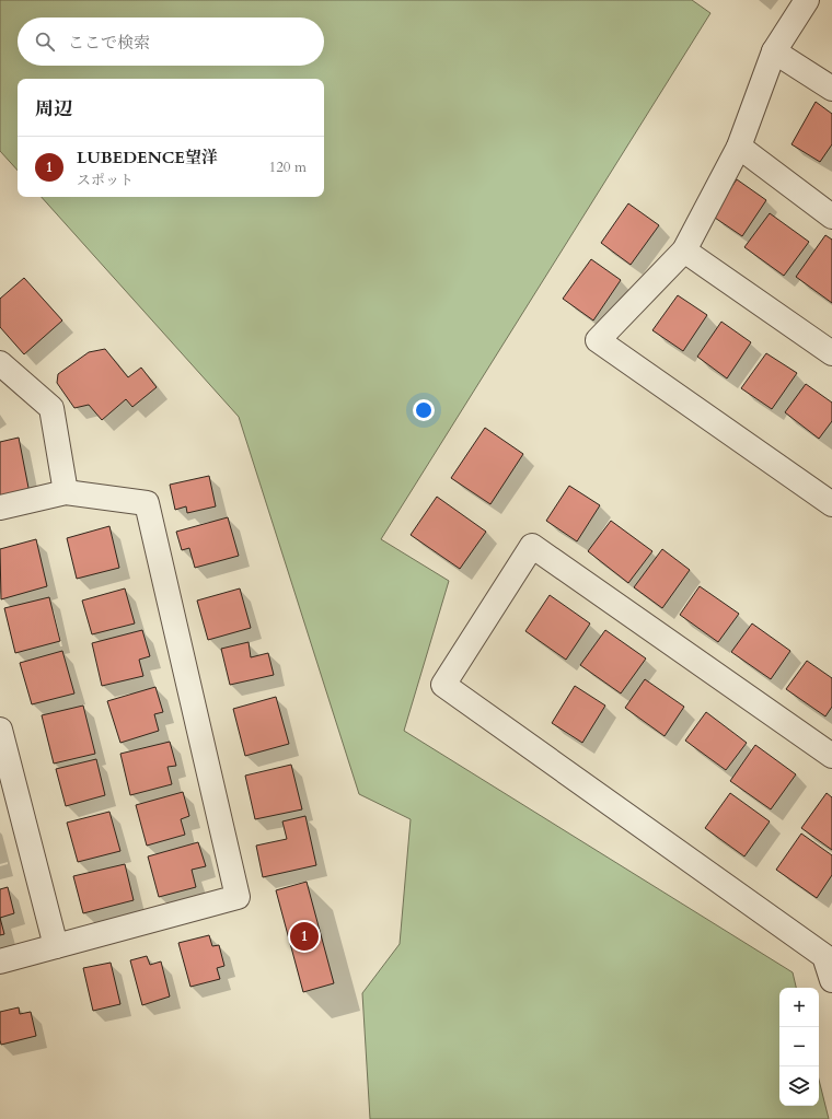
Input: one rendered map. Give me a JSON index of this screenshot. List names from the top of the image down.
{
  "page": {
    "search": "ここで検索",
    "heading": "周辺",
    "list": [
      {
        "mark": "1",
        "name": "LUBEDENCE望洋",
        "note": "スポット",
        "value": "120 m"
      }
    ],
    "pins": "1",
    "map_buttons": ["+", "−"]
  }
}
